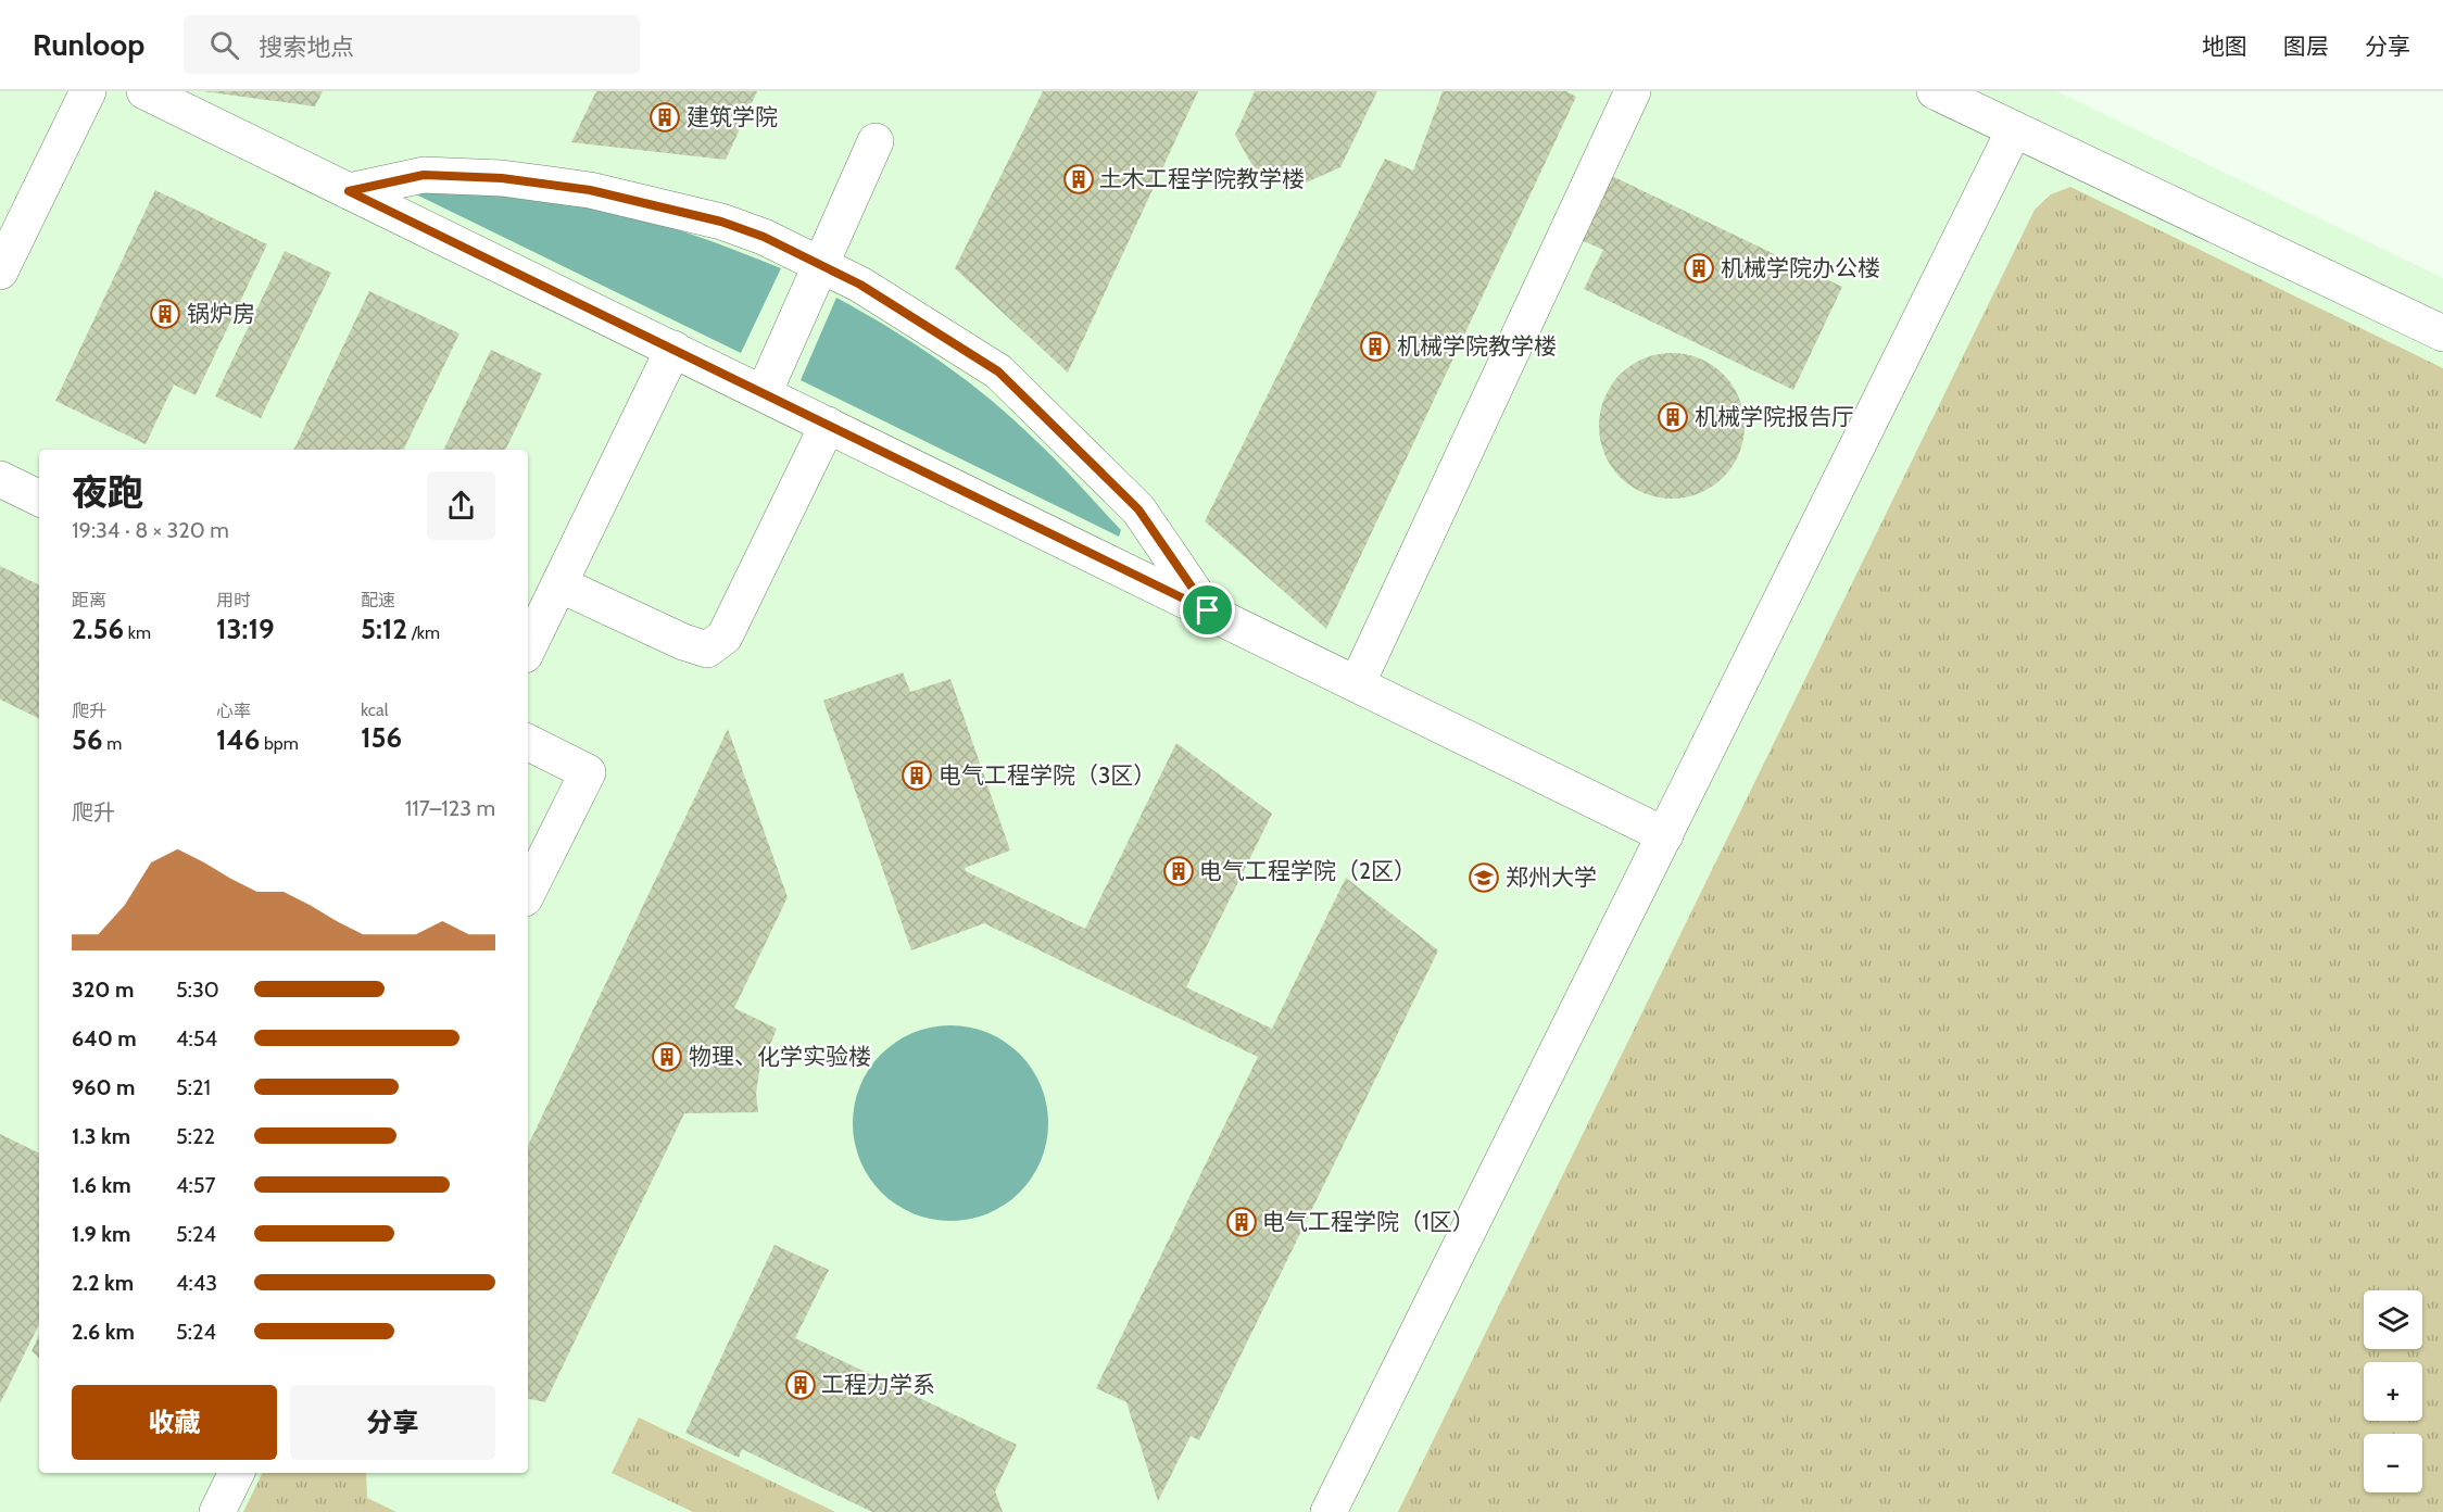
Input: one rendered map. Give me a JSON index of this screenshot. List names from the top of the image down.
{
  "places": {
    "building": [
      "建筑学院",
      "土木工程学院教学楼",
      "机械学院办公楼",
      "锅炉房",
      "机械学院教学楼",
      "机械学院报告厅",
      "电气工程学院（3区）",
      "电气工程学院（2区）",
      "物理、化学实验楼",
      "电气工程学院（1区）",
      "工程力学系"
    ],
    "school or university": ["郑州大学"]
  },
  "page": {
    "header": "Runloop",
    "search": "搜索地点",
    "nav": ["地图", "图层", "分享"],
    "heading": ["夜跑", "19:34 · 8 × 320 m"],
    "stats": [
      ["距离", "2.56 km"],
      ["用时", "13:19"],
      ["配速", "5:12 /km"],
      ["爬升", "56 m"],
      ["心率", "146 bpm"],
      ["kcal", "156"]
    ],
    "chart": ["爬升", "117–123 m"],
    "list": [
      {
        "name": "320 m",
        "note": "5:30"
      },
      {
        "name": "640 m",
        "note": "4:54"
      },
      {
        "name": "960 m",
        "note": "5:21"
      },
      {
        "name": "1.3 km",
        "note": "5:22"
      },
      {
        "name": "1.6 km",
        "note": "4:57"
      },
      {
        "name": "1.9 km",
        "note": "5:24"
      },
      {
        "name": "2.2 km",
        "note": "4:43"
      },
      {
        "name": "2.6 km",
        "note": "5:24"
      }
    ],
    "map_buttons": ["+", "−"],
    "buttons": ["收藏", "分享"]
  }
}
